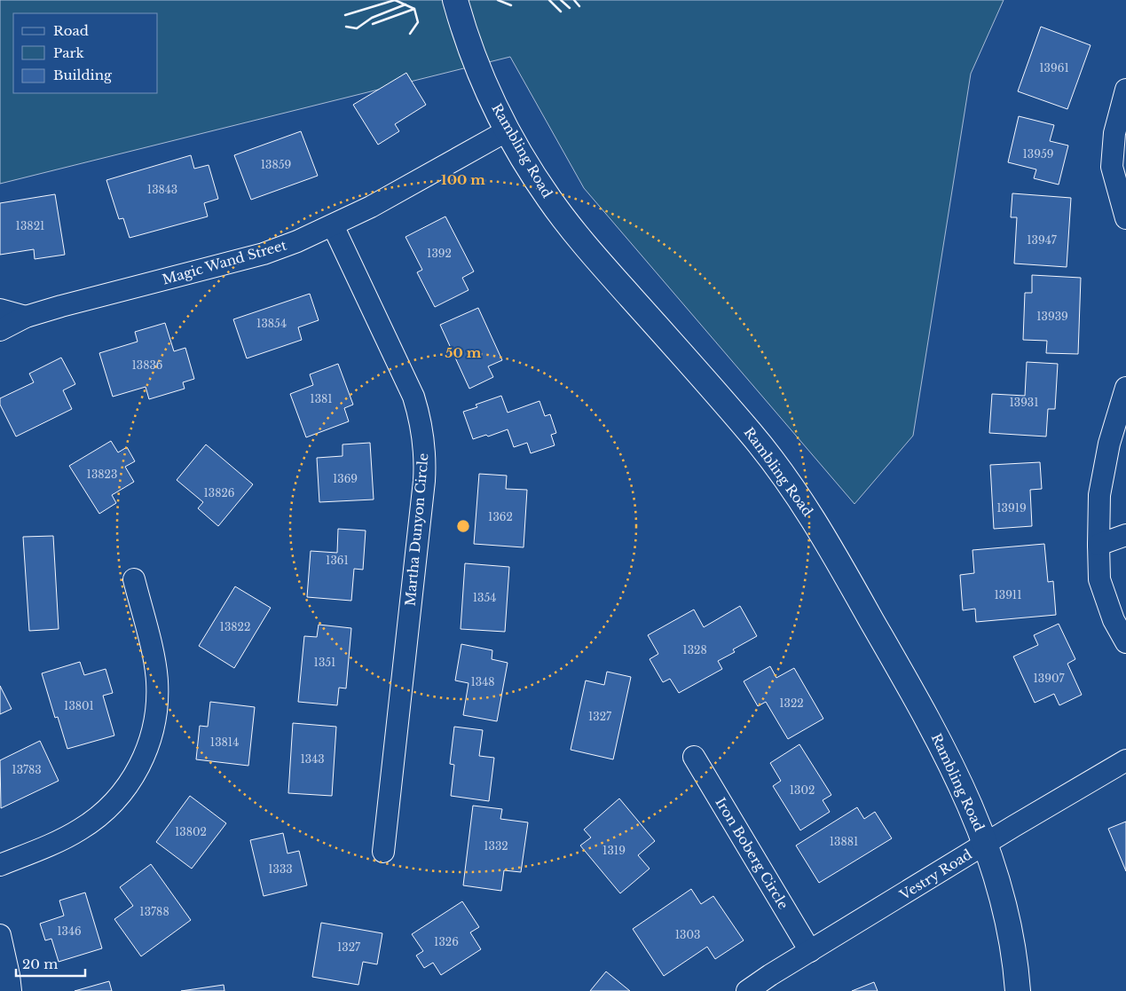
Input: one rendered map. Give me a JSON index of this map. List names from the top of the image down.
{
  "streets": {
    "street": [
      "Rambling Road",
      "Magic Wand Street",
      "Martha Dunyon Circle",
      "Iron Boberg Circle",
      "Vestry Road"
    ]
  },
  "crossings": [
    ["Rambling Road", "Magic Wand Street"],
    ["Rambling Road", "Vestry Road"],
    ["Magic Wand Street", "Martha Dunyon Circle"],
    ["Iron Boberg Circle", "Vestry Road"]
  ],
  "house_numbers": [
    "13961",
    "13959",
    "13859",
    "13843",
    "13821",
    "13947",
    "1392",
    "13939",
    "13854",
    "13836",
    "1381",
    "13931",
    "13823",
    "1369",
    "13826",
    "13919",
    "1362",
    "1361",
    "13911",
    "1354",
    "13822",
    "1328",
    "1351",
    "13907",
    "1348",
    "1322",
    "13801",
    "1327",
    "13814",
    "1343",
    "13783",
    "1302",
    "13802",
    "13881",
    "1332",
    "1319",
    "1333",
    "13788",
    "1346",
    "1303",
    "1326",
    "1327"
  ],
  "legend": ["Road", "Park", "Building"],
  "scale_bar": "20 m",
  "rings": ["100 m", "50 m"]
}
